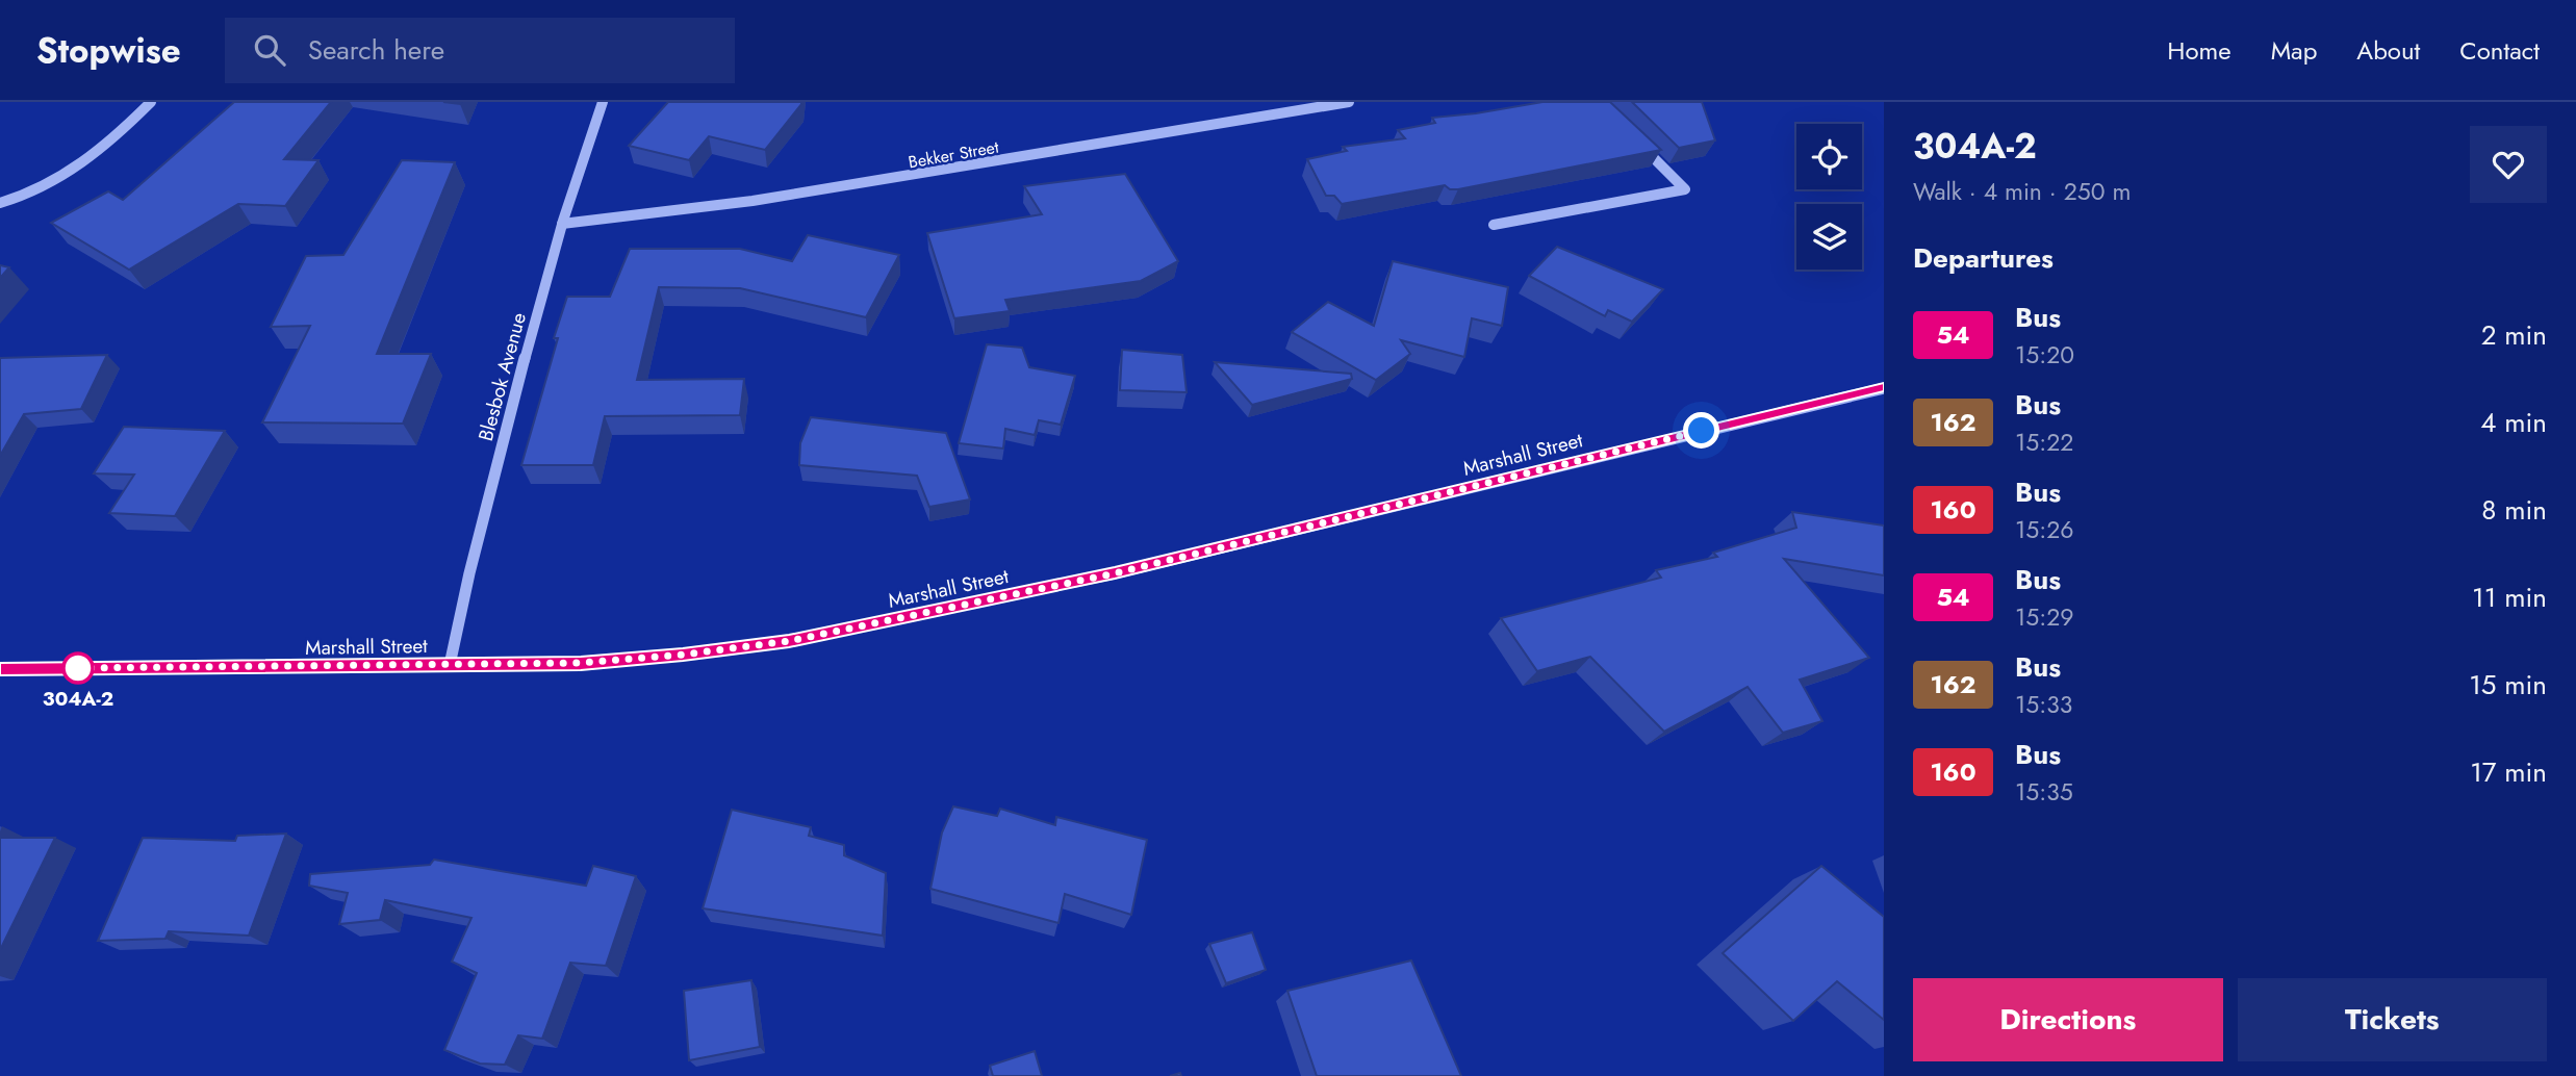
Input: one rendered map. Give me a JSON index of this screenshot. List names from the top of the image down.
{
  "streets": {
    "street": ["Bekker Street", "Blesbok Avenue", "Marshall Street"]
  },
  "crossings": [
    ["Bekker Street", "Blesbok Avenue"],
    ["Blesbok Avenue", "Marshall Street"]
  ],
  "places": ["304A-2"],
  "lines": ["bus line 54"],
  "page": {
    "header": "Stopwise",
    "search": "Search here",
    "nav": [
      "Home",
      "Map",
      "About",
      "Contact"
    ],
    "heading": [
      ["304A-2", "Walk · 4 min · 250 m"],
      "Departures"
    ],
    "list": [
      {
        "mark": "54",
        "name": "Bus",
        "note": "15:20",
        "value": "2 min"
      },
      {
        "mark": "162",
        "name": "Bus",
        "note": "15:22",
        "value": "4 min"
      },
      {
        "mark": "160",
        "name": "Bus",
        "note": "15:26",
        "value": "8 min"
      },
      {
        "mark": "54",
        "name": "Bus",
        "note": "15:29",
        "value": "11 min"
      },
      {
        "mark": "162",
        "name": "Bus",
        "note": "15:33",
        "value": "15 min"
      },
      {
        "mark": "160",
        "name": "Bus",
        "note": "15:35",
        "value": "17 min"
      }
    ],
    "buttons": ["Directions", "Tickets"]
  }
}
